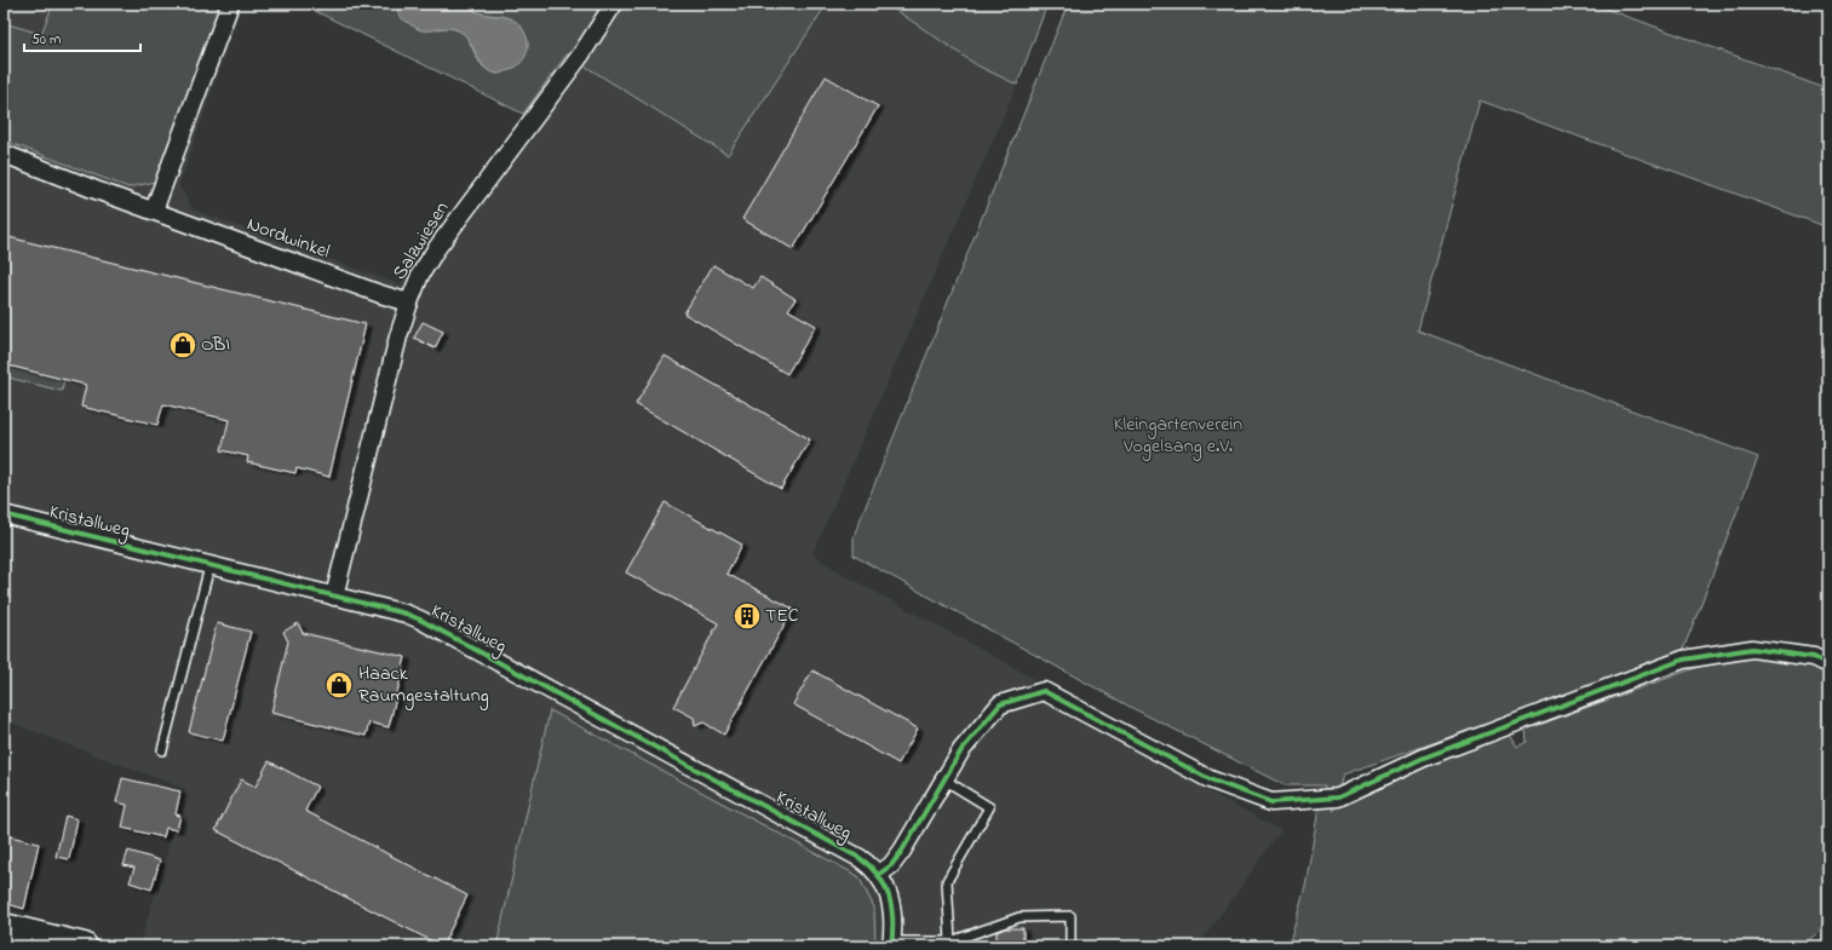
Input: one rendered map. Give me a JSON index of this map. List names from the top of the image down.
{
  "streets": {
    "street": ["Nordwinkel", "Salzwiesen", "Kristallweg"]
  },
  "crossings": [
    ["Nordwinkel", "Salzwiesen"],
    ["Salzwiesen", "Kristallweg"]
  ],
  "parks": ["Kleingartenverein Vogelsang e.V."],
  "places": {
    "shop": ["OBI", "Haack Raumgestaltung"],
    "building": ["TEC"]
  },
  "scale_bar": "50 m"
}
